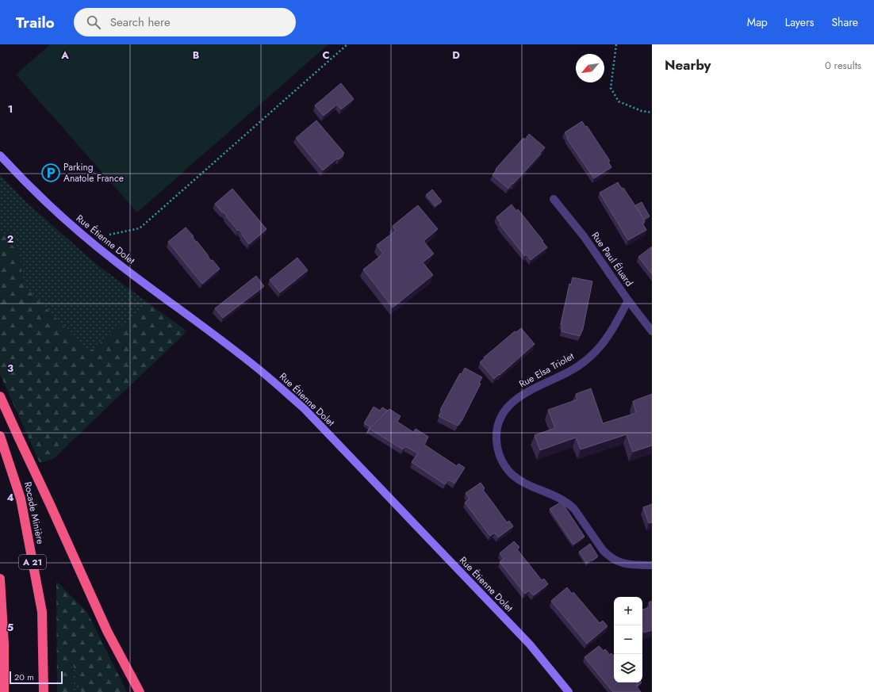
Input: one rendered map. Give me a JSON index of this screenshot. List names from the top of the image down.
{
  "streets": {
    "highway": ["Rocade Minière", "A 21"],
    "street": ["Rue Étienne Dolet", "Rue Paul Éluard", "Rue Elsa Triolet"]
  },
  "crossings": [
    ["Rue Paul Éluard", "Rue Elsa Triolet"]
  ],
  "places": {
    "parking": ["Parking Anatole France"]
  },
  "scale_bar": "20 m",
  "north": "bottom left",
  "page": {
    "header": "Trailo",
    "search": "Search here",
    "nav": ["Map", "Layers", "Share"],
    "heading": ["Nearby", "0 results"],
    "map_buttons": ["+", "−"],
    "scale": "20 m"
  },
  "grid": {
    "columns": [
      "A",
      "B",
      "C",
      "D"
    ],
    "rows": [
      "1",
      "2",
      "3",
      "4",
      "5"
    ]
  }
}
